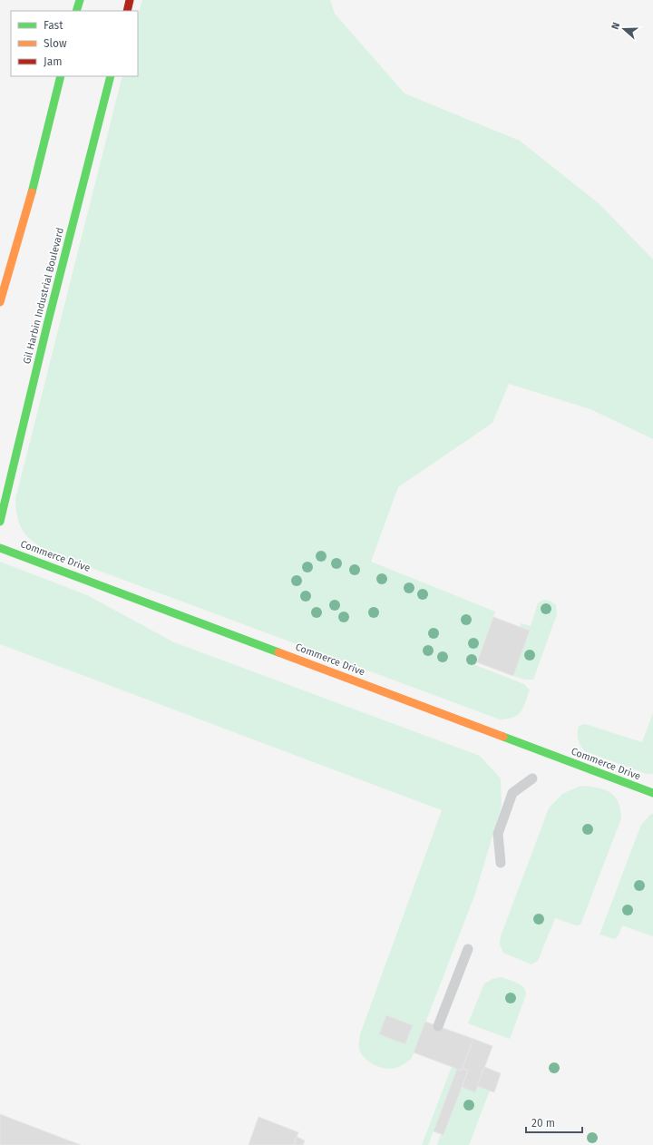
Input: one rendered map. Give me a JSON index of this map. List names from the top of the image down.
{
  "streets": {
    "street": ["Gil Harbin Industrial Boulevard", "Commerce Drive"]
  },
  "legend": ["Fast", "Slow", "Jam"],
  "scale_bar": "20 m",
  "north": "left"
}
